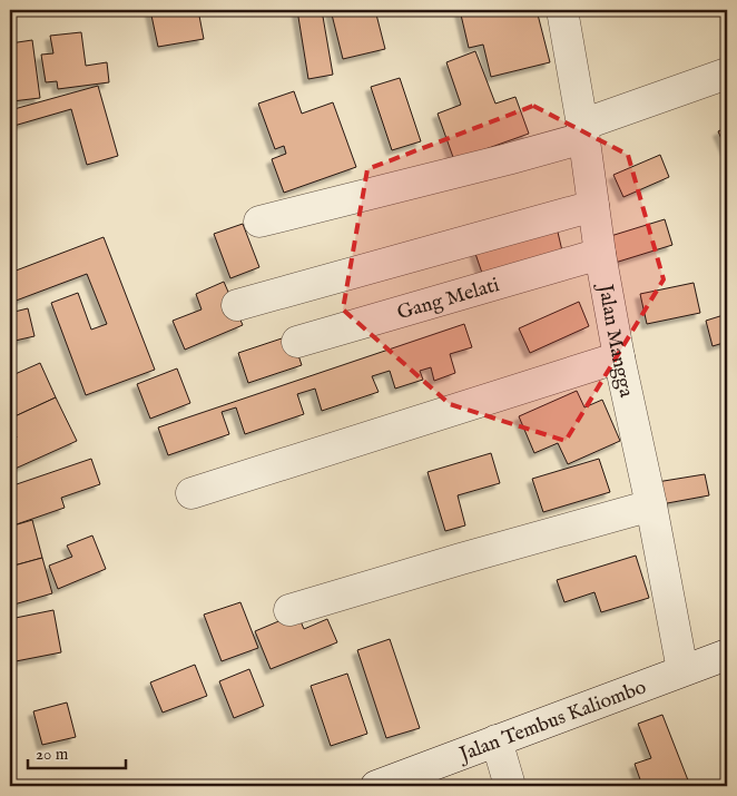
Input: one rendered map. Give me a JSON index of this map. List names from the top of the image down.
{
  "streets": {
    "street": ["Gang Melati", "Jalan Mangga", "Jalan Tembus Kaliombo"]
  },
  "crossings": [
    ["Gang Melati", "Jalan Mangga"],
    ["Jalan Mangga", "Jalan Tembus Kaliombo"]
  ],
  "scale_bar": "20 m"
}
